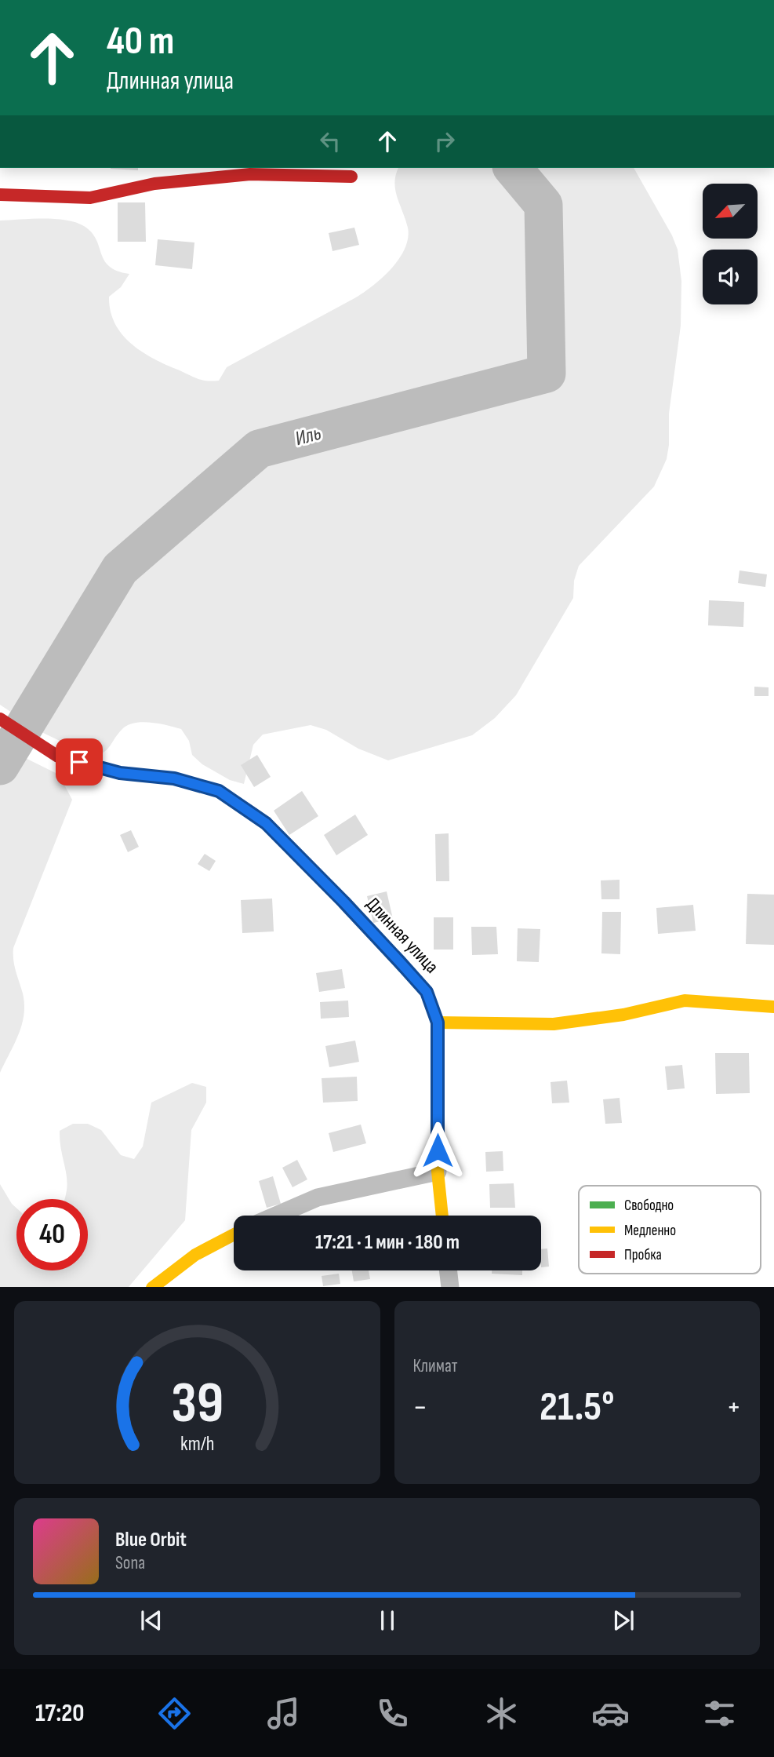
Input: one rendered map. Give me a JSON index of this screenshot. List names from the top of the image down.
{
  "streets": {
    "street": ["Длинная улица"]
  },
  "water": ["Иль"],
  "legend": ["Свободно", "Медленно", "Пробка"],
  "north": "bottom left",
  "page": {
    "turn": ["40 m", "Длинная улица"],
    "limit": "40",
    "trip": "17:21 · 1 мин · 180 m",
    "tile": "Климат",
    "heat": ["−", "21.5°", "+"],
    "song": ["Blue Orbit", "Sona"],
    "tabs": "17:20",
    "gauge": ["39", "km/h"]
  }
}
